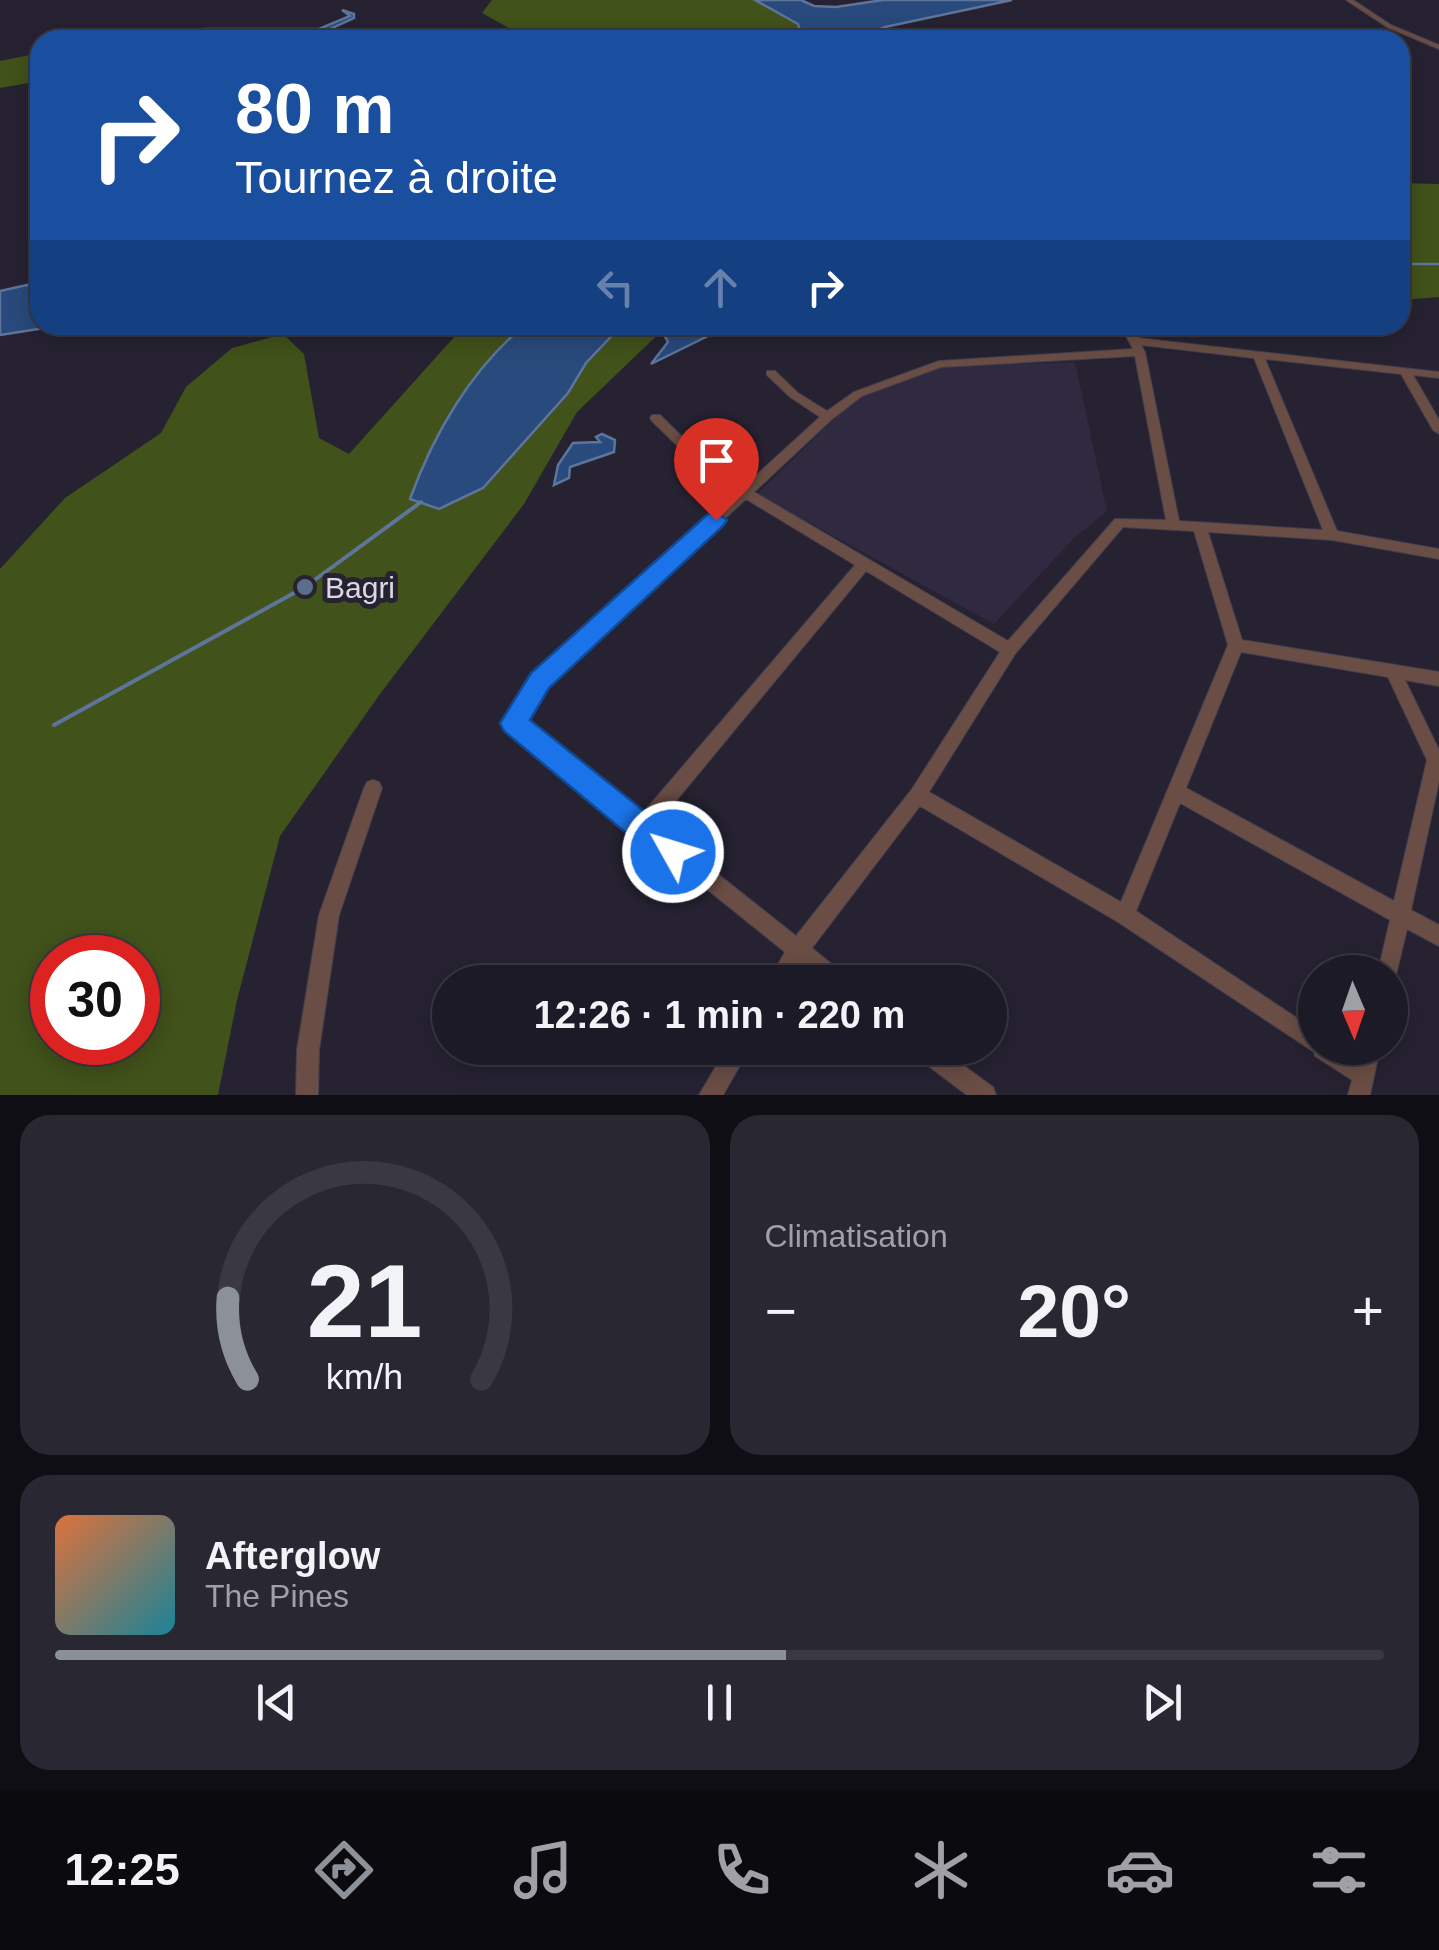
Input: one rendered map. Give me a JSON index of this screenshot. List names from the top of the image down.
{
  "places": ["Bagri"],
  "north": "bottom",
  "page": {
    "turn": ["80 m", "Tournez à droite"],
    "limit": "30",
    "trip": "12:26 · 1 min · 220 m",
    "tile": "Climatisation",
    "heat": ["−", "20°", "+"],
    "song": ["Afterglow", "The Pines"],
    "tabs": "12:25",
    "gauge": ["21", "km/h"]
  }
}
